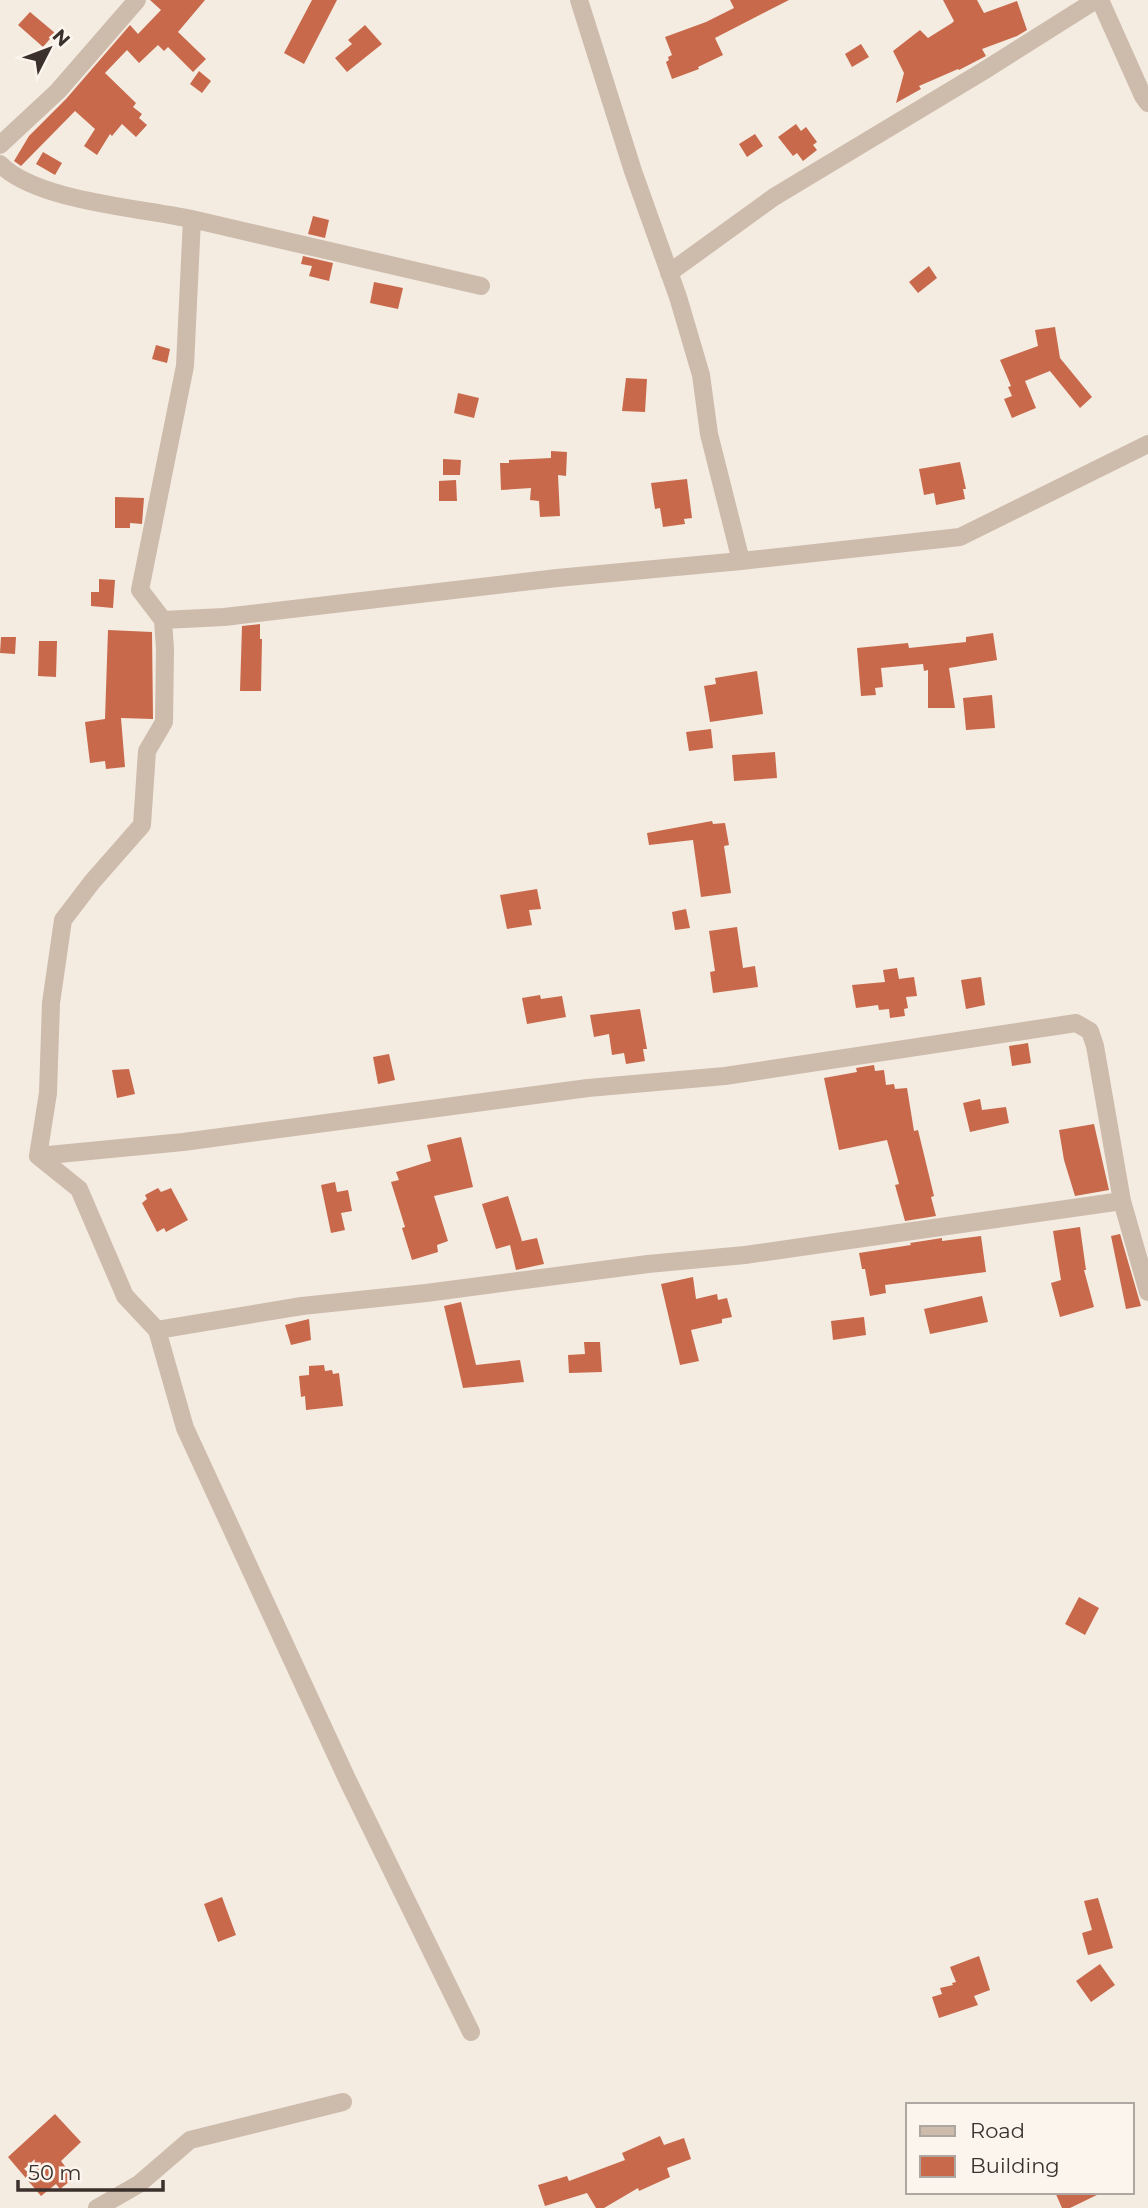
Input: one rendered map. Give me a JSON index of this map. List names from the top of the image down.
{
  "legend": ["Road", "Building"],
  "scale_bar": "50 m",
  "north": "top right"
}
